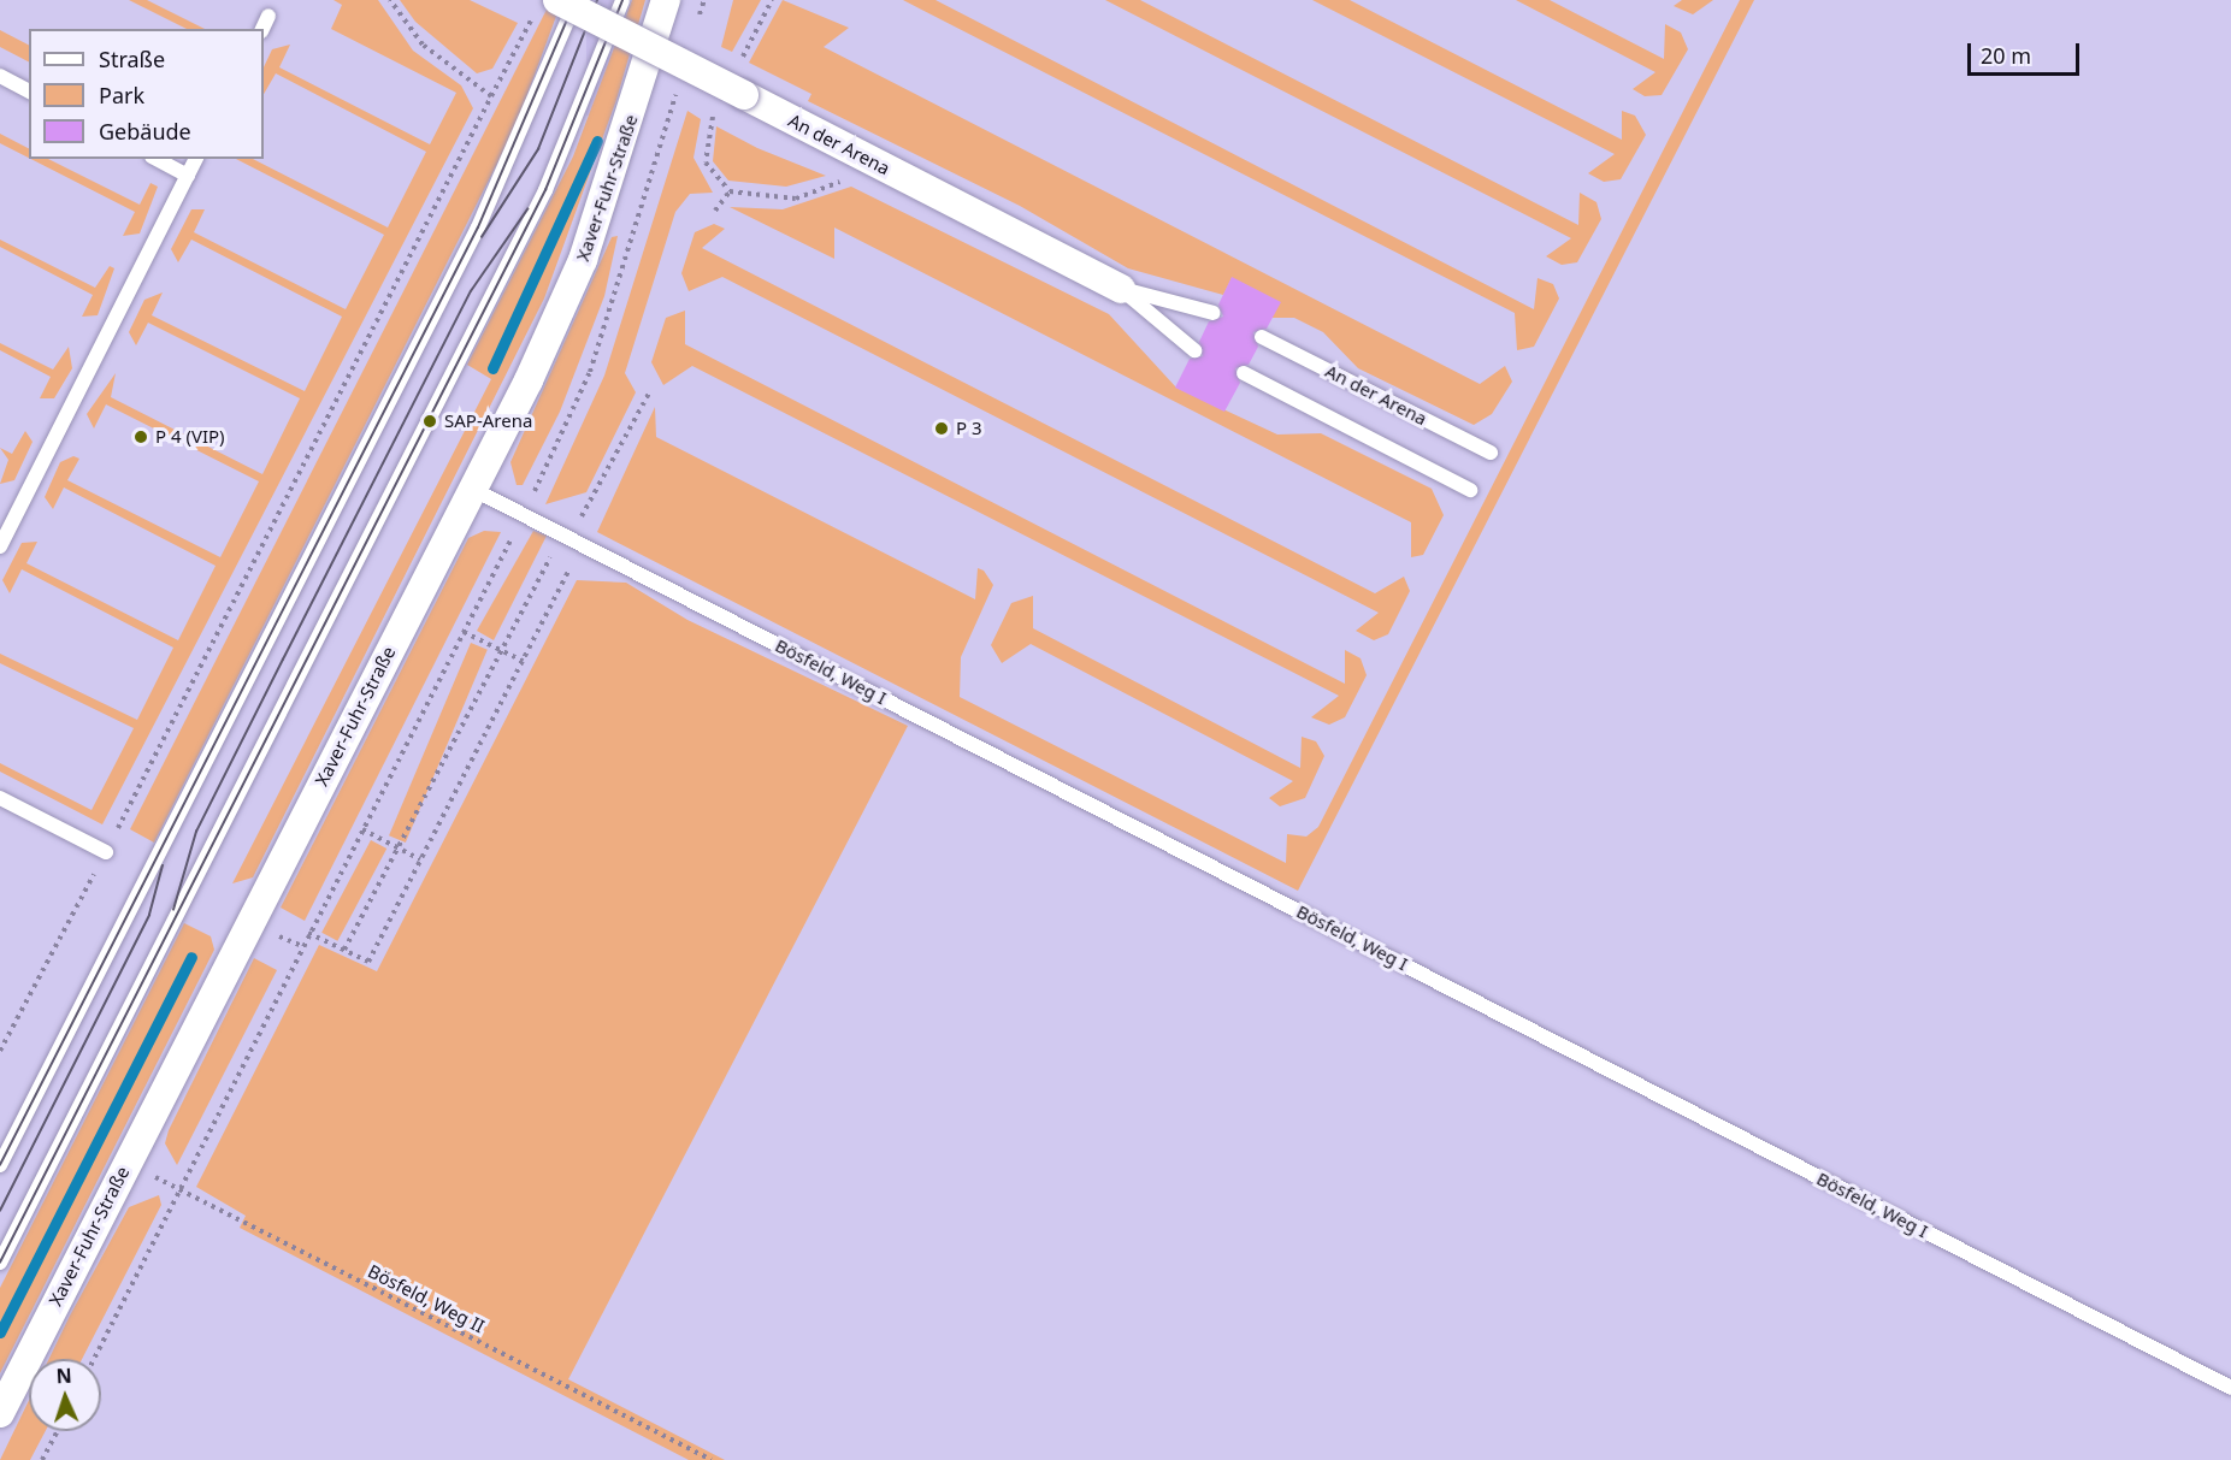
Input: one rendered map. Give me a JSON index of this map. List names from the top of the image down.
{
  "streets": {
    "street": ["An der Arena", "Xaver-Fuhr-Straße"],
    "lane": ["Bösfeld, Weg I"],
    "path": ["Bösfeld, Weg II"]
  },
  "crossings": [
    ["Xaver-Fuhr-Straße", "Bösfeld, Weg I"],
    ["Xaver-Fuhr-Straße", "Bösfeld, Weg II"]
  ],
  "places": ["SAP-Arena", "P 3", "P 4 (VIP)"],
  "legend": ["Straße", "Park", "Gebäude"],
  "scale_bar": "20 m",
  "north": "top"
}
